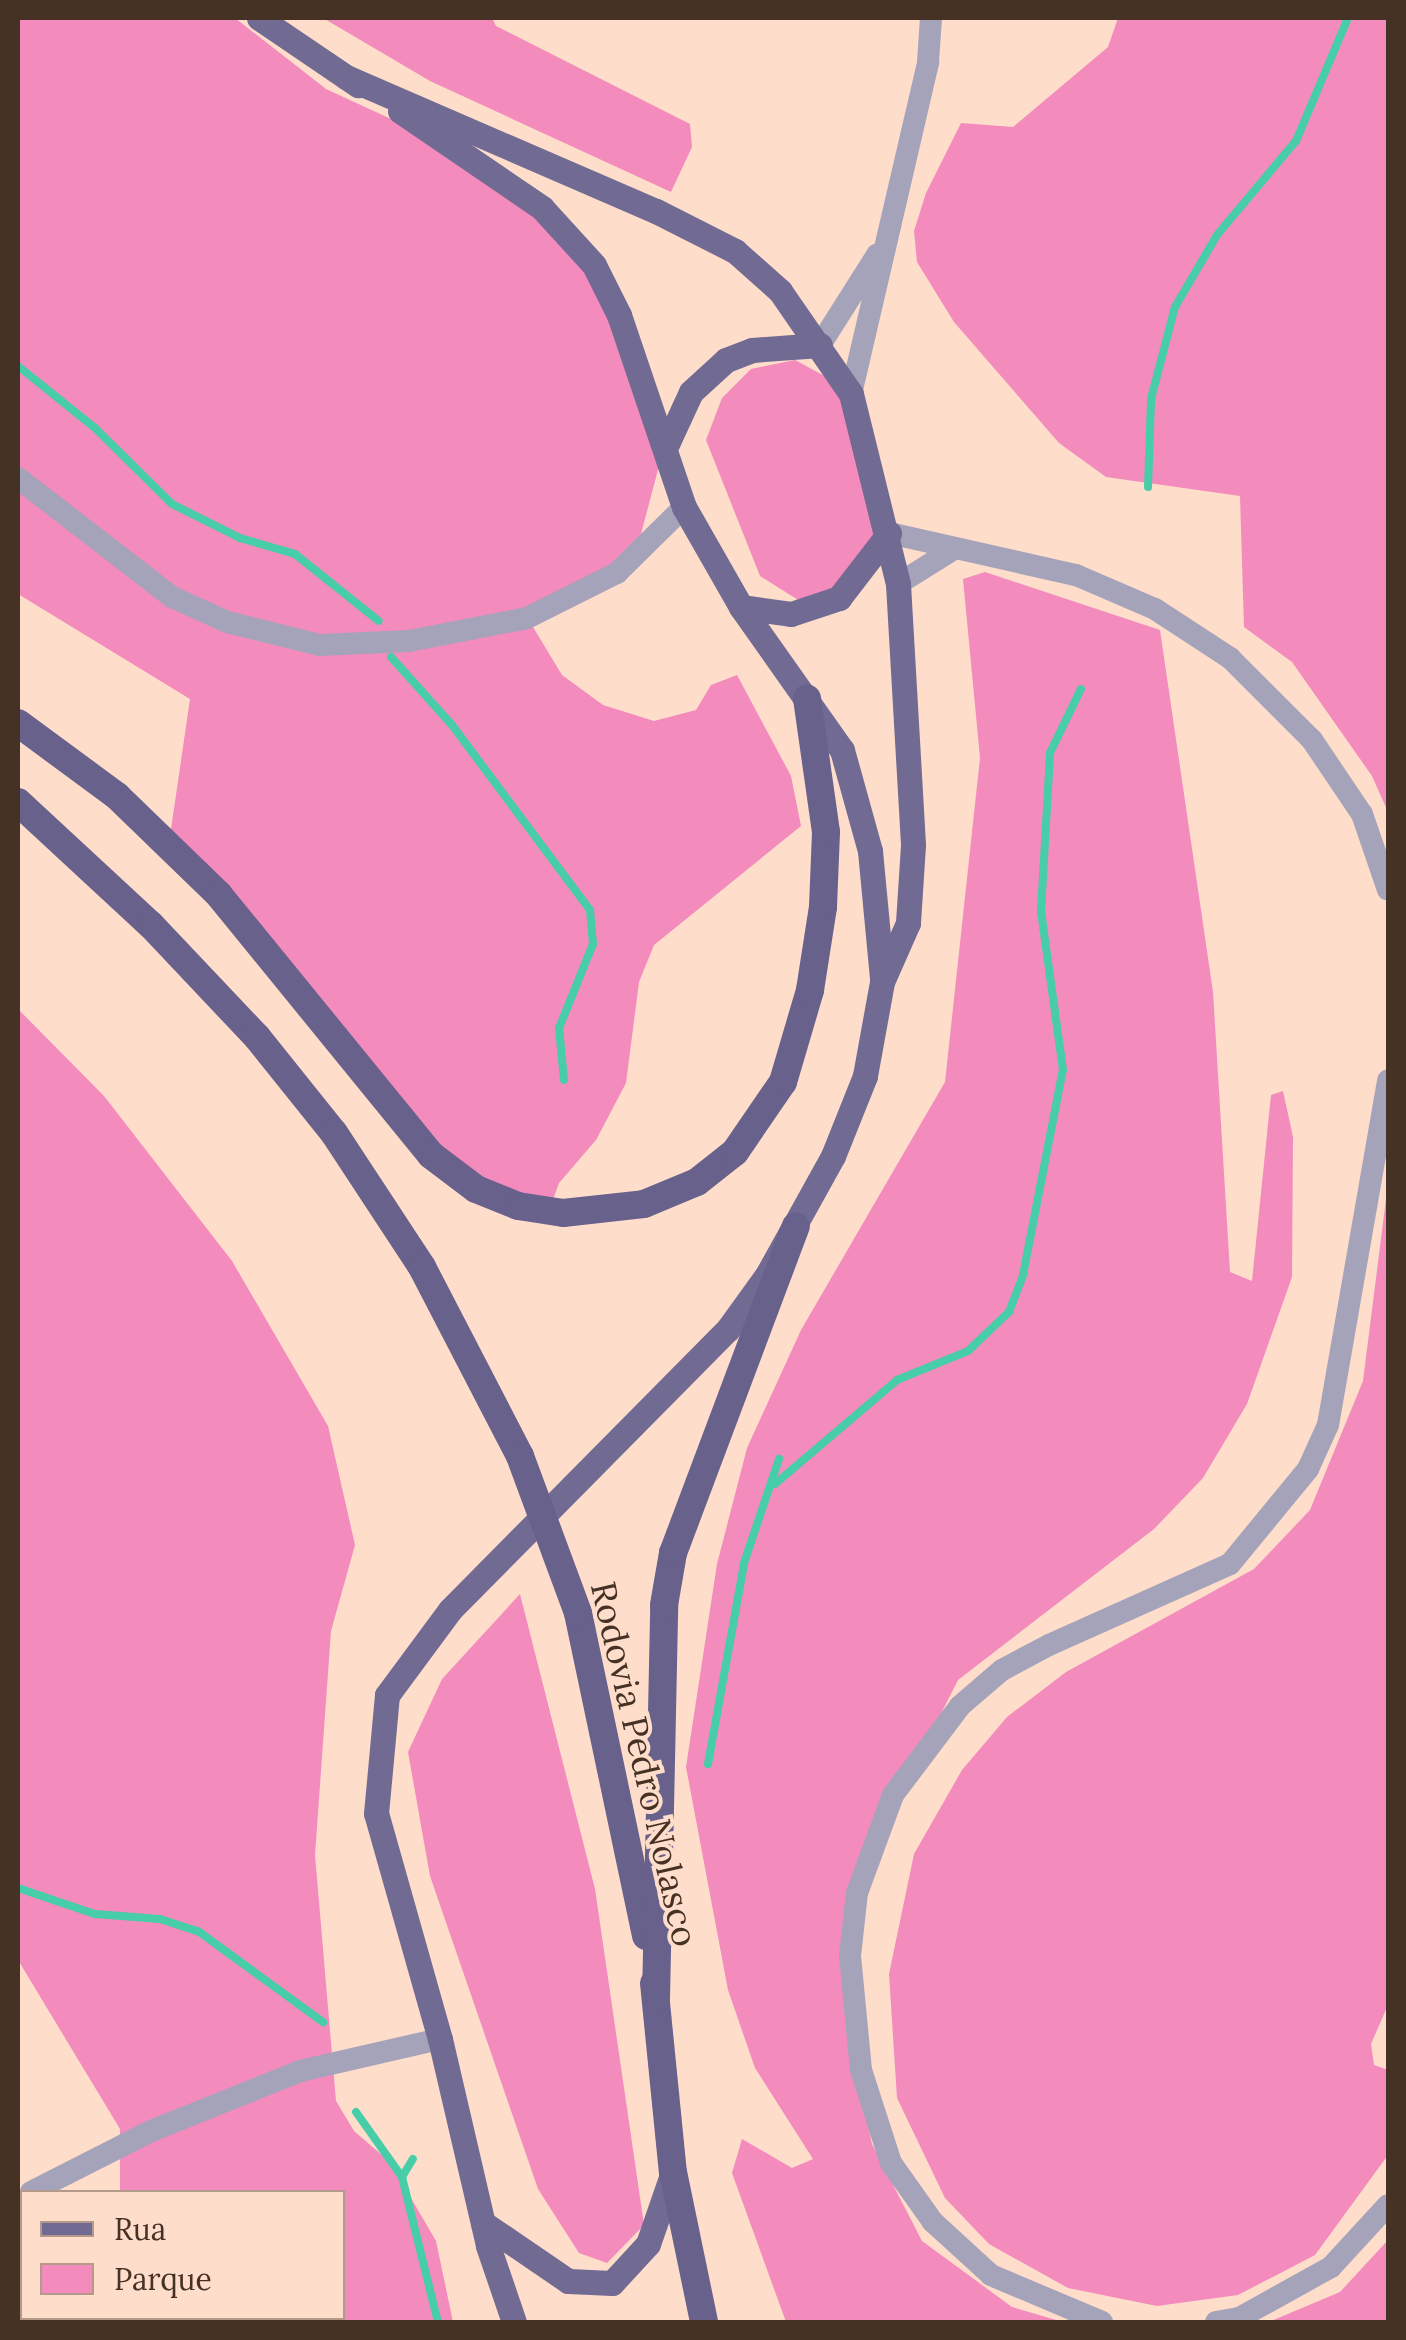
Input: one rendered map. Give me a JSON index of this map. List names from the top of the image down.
{
  "streets": {
    "highway": ["Rodovia Pedro Nolasco"]
  },
  "legend": ["Rua", "Parque"]
}
